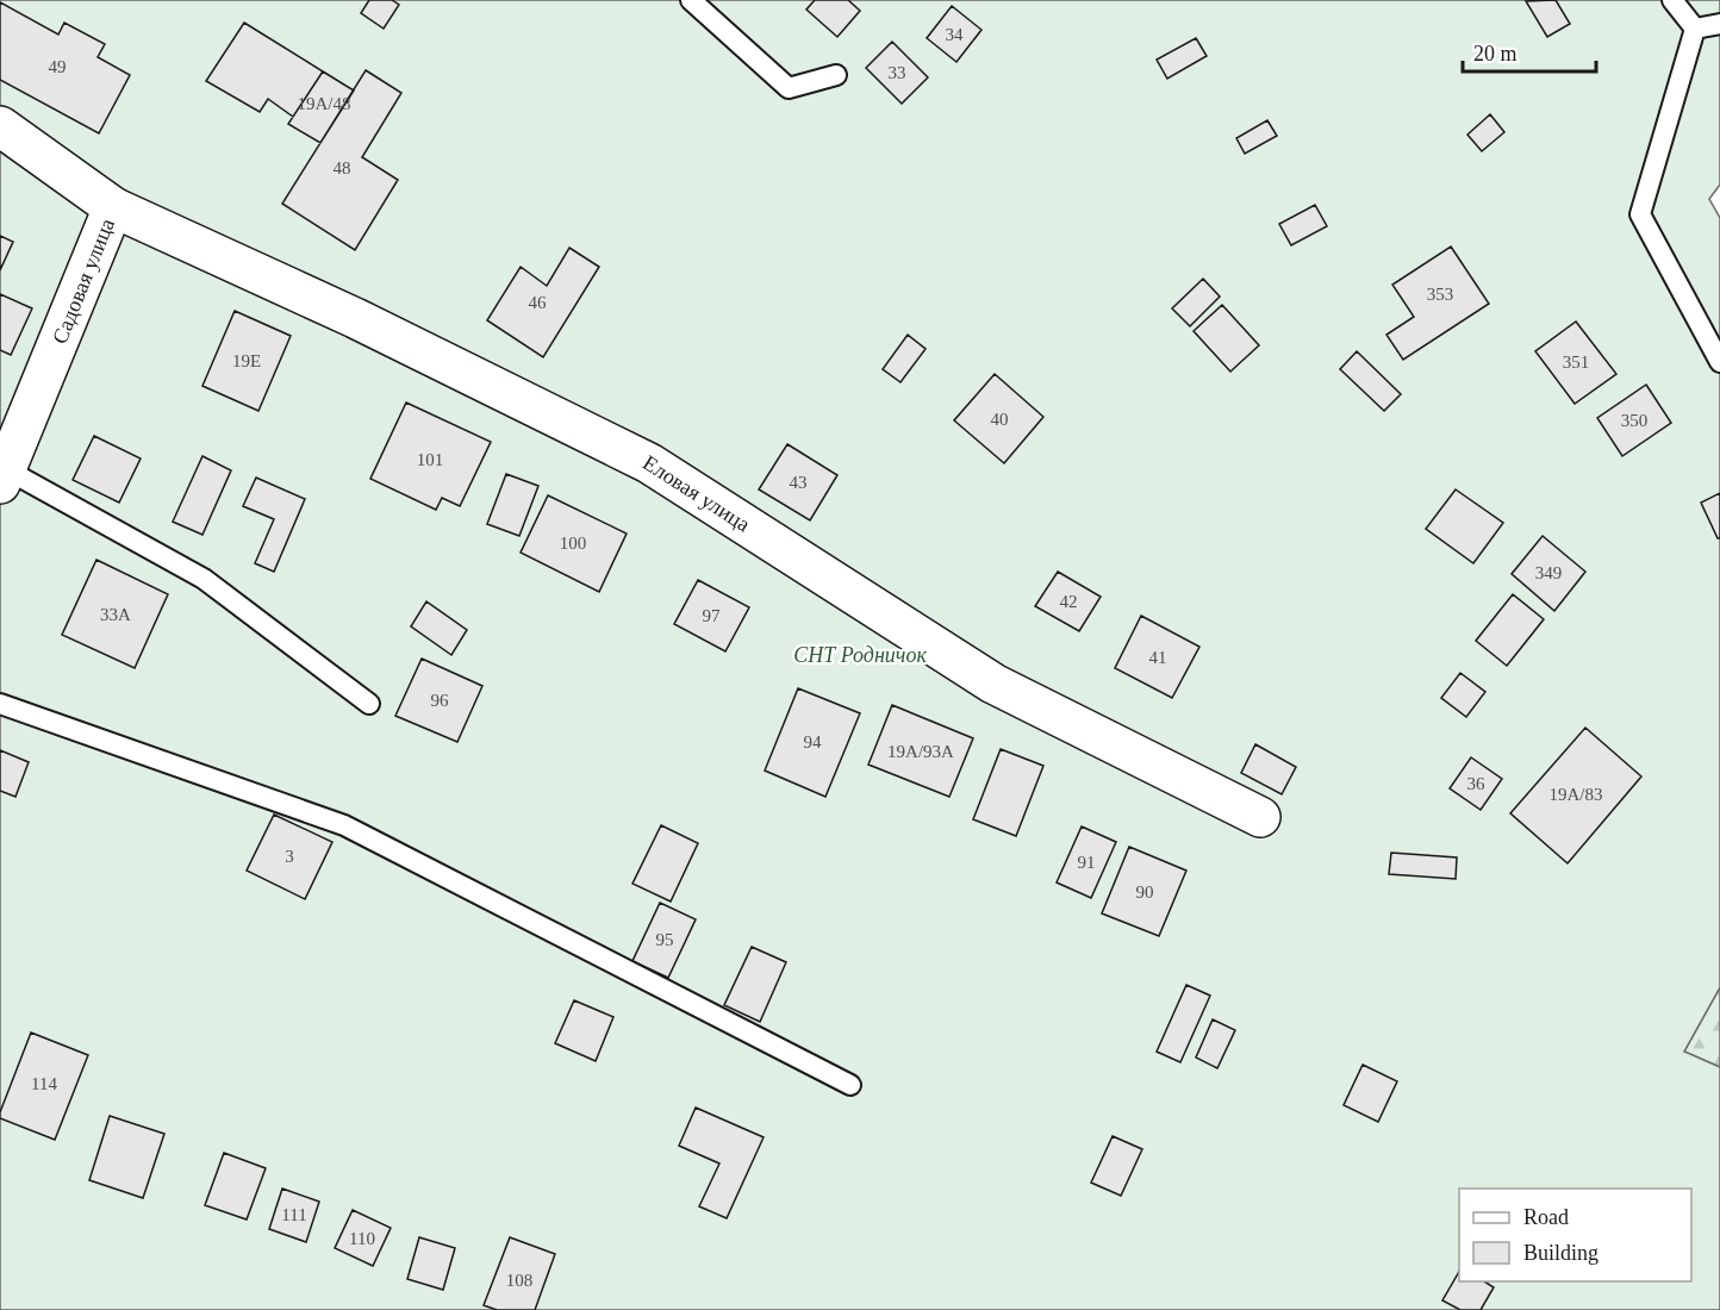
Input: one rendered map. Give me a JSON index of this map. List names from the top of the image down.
{
  "streets": {
    "street": ["Садовая улица", "Еловая улица"]
  },
  "crossings": [
    ["Садовая улица", "Еловая улица"]
  ],
  "parks": ["СНТ Родничок"],
  "house_numbers": [
    "34",
    "49",
    "33",
    "19А/48",
    "48",
    "353",
    "46",
    "19Е",
    "351",
    "40",
    "350",
    "101",
    "43",
    "100",
    "349",
    "42",
    "33А",
    "97",
    "41",
    "96",
    "94",
    "19А/93А",
    "36",
    "19А/83",
    "3",
    "91",
    "90",
    "95",
    "114",
    "111",
    "110",
    "108"
  ],
  "legend": ["Road", "Building"],
  "scale_bar": "20 m"
}
